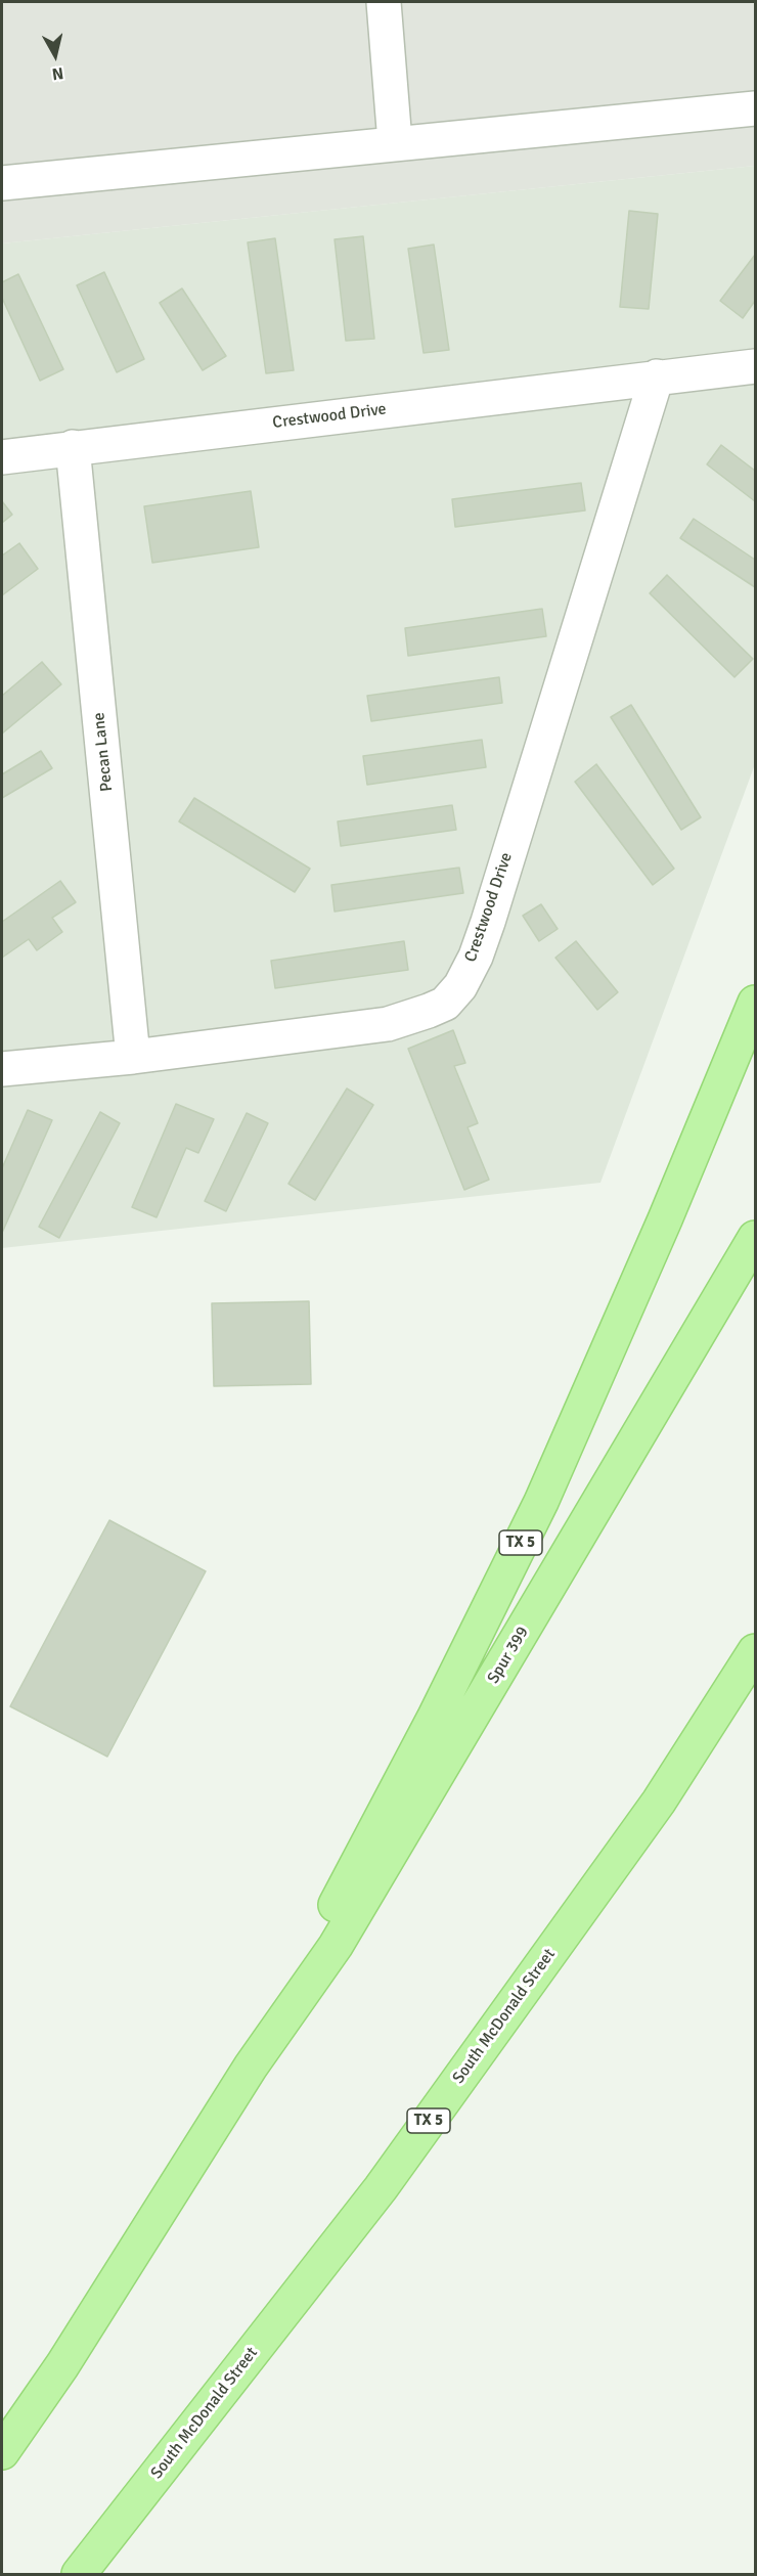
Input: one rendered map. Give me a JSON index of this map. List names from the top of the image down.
{
  "streets": {
    "main road": ["TX 5", "Spur 399", "South McDonald Street"],
    "lane": ["Crestwood Drive", "Pecan Lane"]
  },
  "crossings": [
    ["Crestwood Drive", "Pecan Lane"],
    ["TX 5", "Spur 399"]
  ],
  "north": "bottom"
}
